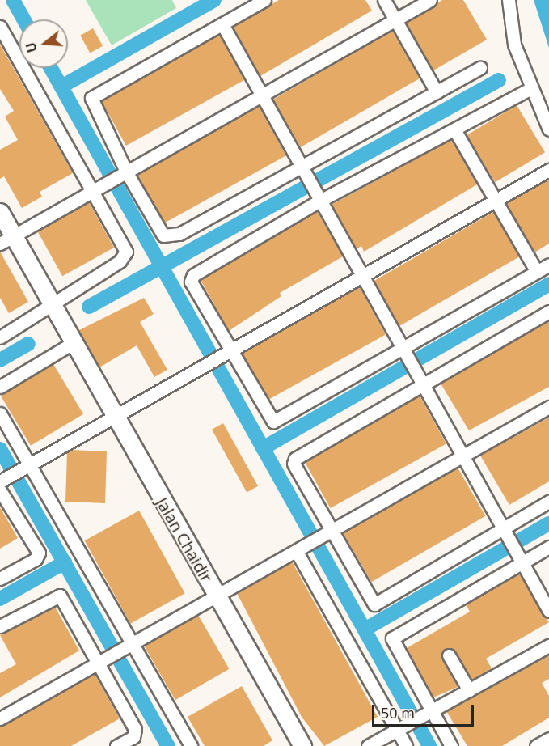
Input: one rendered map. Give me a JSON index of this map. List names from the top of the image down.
{
  "streets": {
    "street": ["Jalan Chaidir"]
  },
  "scale_bar": "50 m",
  "north": "left"
}
